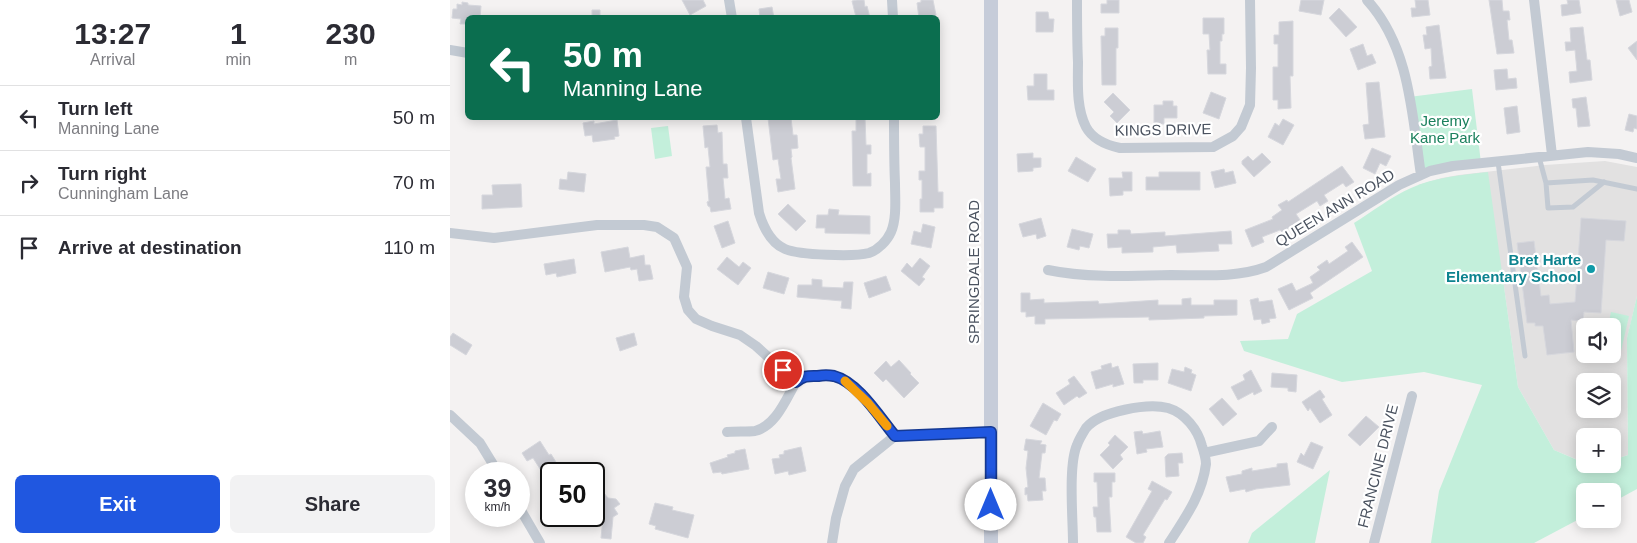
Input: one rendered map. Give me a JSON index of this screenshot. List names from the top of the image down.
{
  "streets": {
    "main road": ["SPRINGDALE ROAD"],
    "street": ["KINGS DRIVE", "QUEEN ANN ROAD", "FRANCINE DRIVE"]
  },
  "parks": ["Jeremy Kane Park"],
  "places": ["Bret Harte Elementary School"],
  "page": {
    "eta": [
      "13:27",
      "Arrival",
      "1",
      "min",
      "230",
      "m"
    ],
    "turn": ["50 m", "Manning Lane"],
    "list": [
      {
        "name": "Turn left",
        "note": "Manning Lane",
        "value": "50 m"
      },
      {
        "name": "Turn right",
        "note": "Cunningham Lane",
        "value": "70 m"
      },
      {
        "name": "Arrive at destination",
        "value": "110 m"
      }
    ],
    "map_buttons": ["+", "−"],
    "speed": "39 km/h",
    "limit": "50",
    "buttons": ["Exit", "Share"]
  }
}
